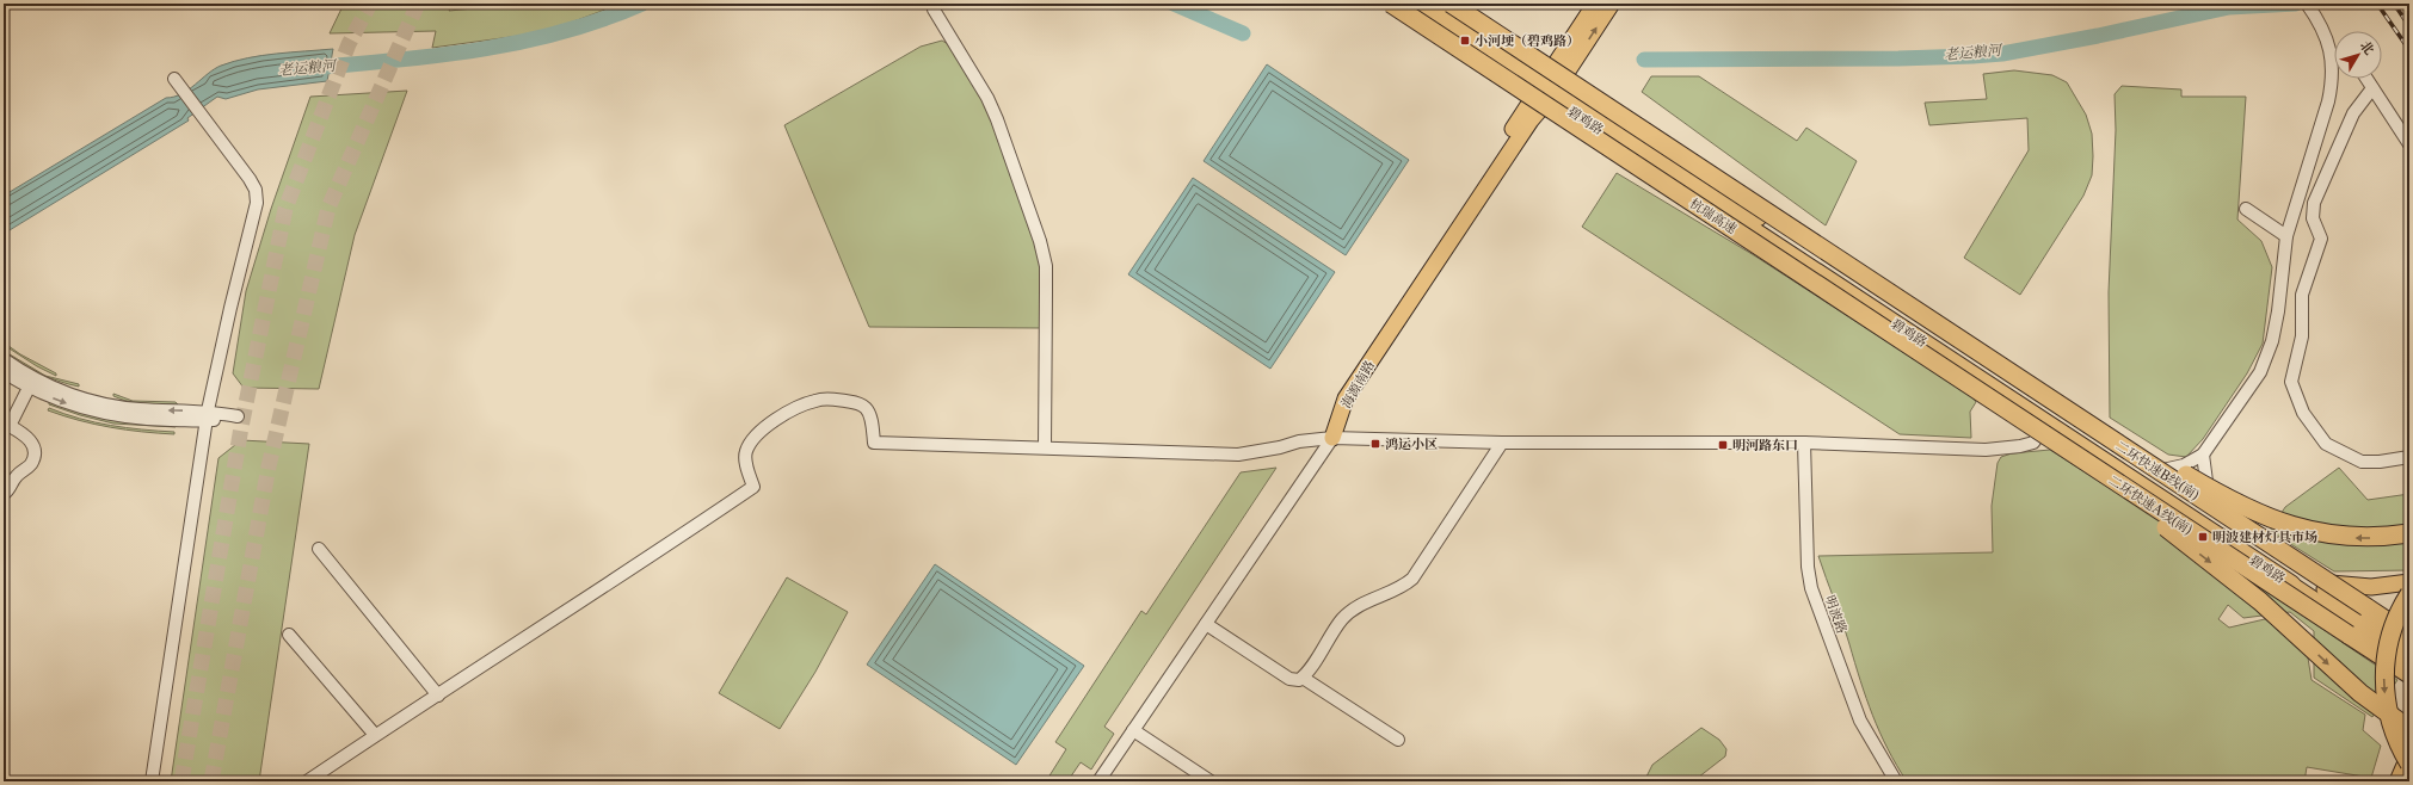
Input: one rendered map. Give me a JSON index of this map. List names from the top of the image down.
{
  "streets": {
    "highway": [
      "碧鸡路",
      "杭瑞高速",
      "二环快速B线(南)",
      "二环快速A线(南)"
    ],
    "main road": ["海源南路"],
    "street": ["明波路"]
  },
  "crossings": [
    ["碧鸡路", "杭瑞高速"],
    ["碧鸡路", "海源南路"],
    ["碧鸡路", "二环快速A线(南)"],
    ["杭瑞高速", "二环快速A线(南)"]
  ],
  "water": ["老运粮河"],
  "places": {
    "transit": [
      "小河埂（碧鸡路）",
      "鸿运小区",
      "明河路东口",
      "明波建材灯具市场"
    ]
  },
  "north": "top right"
}
